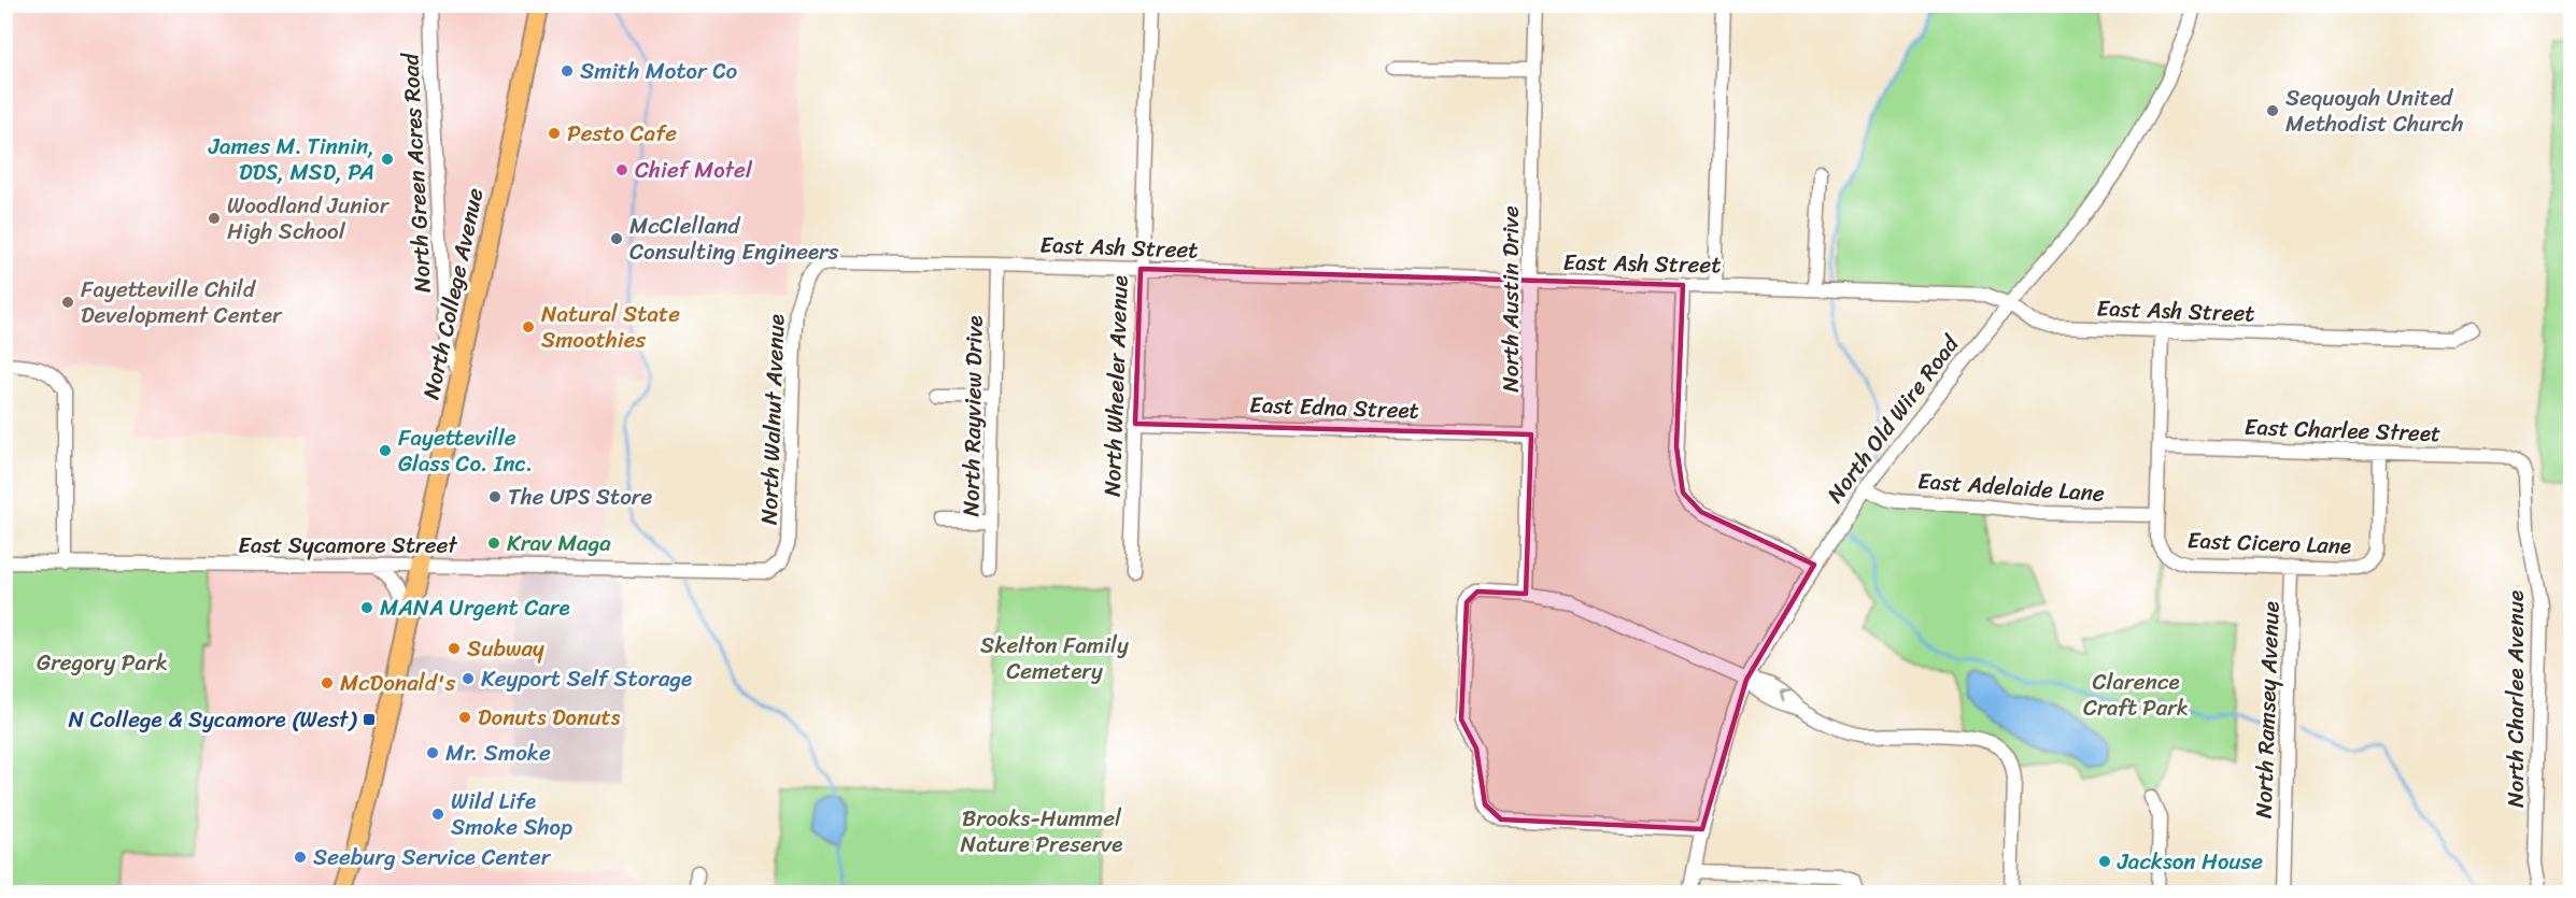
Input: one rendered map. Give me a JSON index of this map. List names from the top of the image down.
{
  "streets": {
    "main road": ["North College Avenue"],
    "street": [
      "North Green Acres Road",
      "East Ash Street",
      "North Austin Drive",
      "North Wheeler Avenue",
      "East Edna Street",
      "North Rayview Drive",
      "North Walnut Avenue",
      "North Old Wire Road",
      "East Charlee Street",
      "East Adelaide Lane",
      "East Cicero Lane",
      "East Sycamore Street",
      "North Charlee Avenue",
      "North Ramsey Avenue"
    ]
  },
  "crossings": [
    ["North Green Acres Road", "North College Avenue"],
    ["East Ash Street", "North Austin Drive"],
    ["East Ash Street", "North Wheeler Avenue"],
    ["East Ash Street", "North Rayview Drive"],
    ["East Ash Street", "North Walnut Avenue"],
    ["East Ash Street", "North Old Wire Road"],
    ["North College Avenue", "East Sycamore Street"],
    ["North Austin Drive", "East Edna Street"],
    ["North Wheeler Avenue", "East Edna Street"],
    ["North Walnut Avenue", "East Sycamore Street"],
    ["North Old Wire Road", "East Adelaide Lane"],
    ["East Charlee Street", "East Cicero Lane"],
    ["East Charlee Street", "North Charlee Avenue"],
    ["East Adelaide Lane", "East Cicero Lane"],
    ["East Cicero Lane", "North Ramsey Avenue"]
  ],
  "parks": [
    "Skelton Family Cemetery",
    "Gregory Park",
    "Clarence Craft Park",
    "Brooks-Hummel Nature Preserve"
  ],
  "places": {
    "other": [
      "Smith Motor Co",
      "Sequoyah United Methodist Church",
      "Pesto Cafe",
      "James M. Tinnin, DDS, MSD, PA",
      "Chief Motel",
      "Woodland Junior High School",
      "McClelland Consulting Engineers",
      "Fayetteville Child Development Center",
      "Natural State Smoothies",
      "Fayetteville Glass Co. Inc.",
      "The UPS Store",
      "Krav Maga",
      "MANA Urgent Care",
      "Subway",
      "Keyport Self Storage",
      "McDonald's",
      "Donuts Donuts",
      "Mr. Smoke",
      "Wild Life Smoke Shop",
      "Seeburg Service Center",
      "Jackson House"
    ],
    "transit": ["N College & Sycamore (West)"]
  }
}
